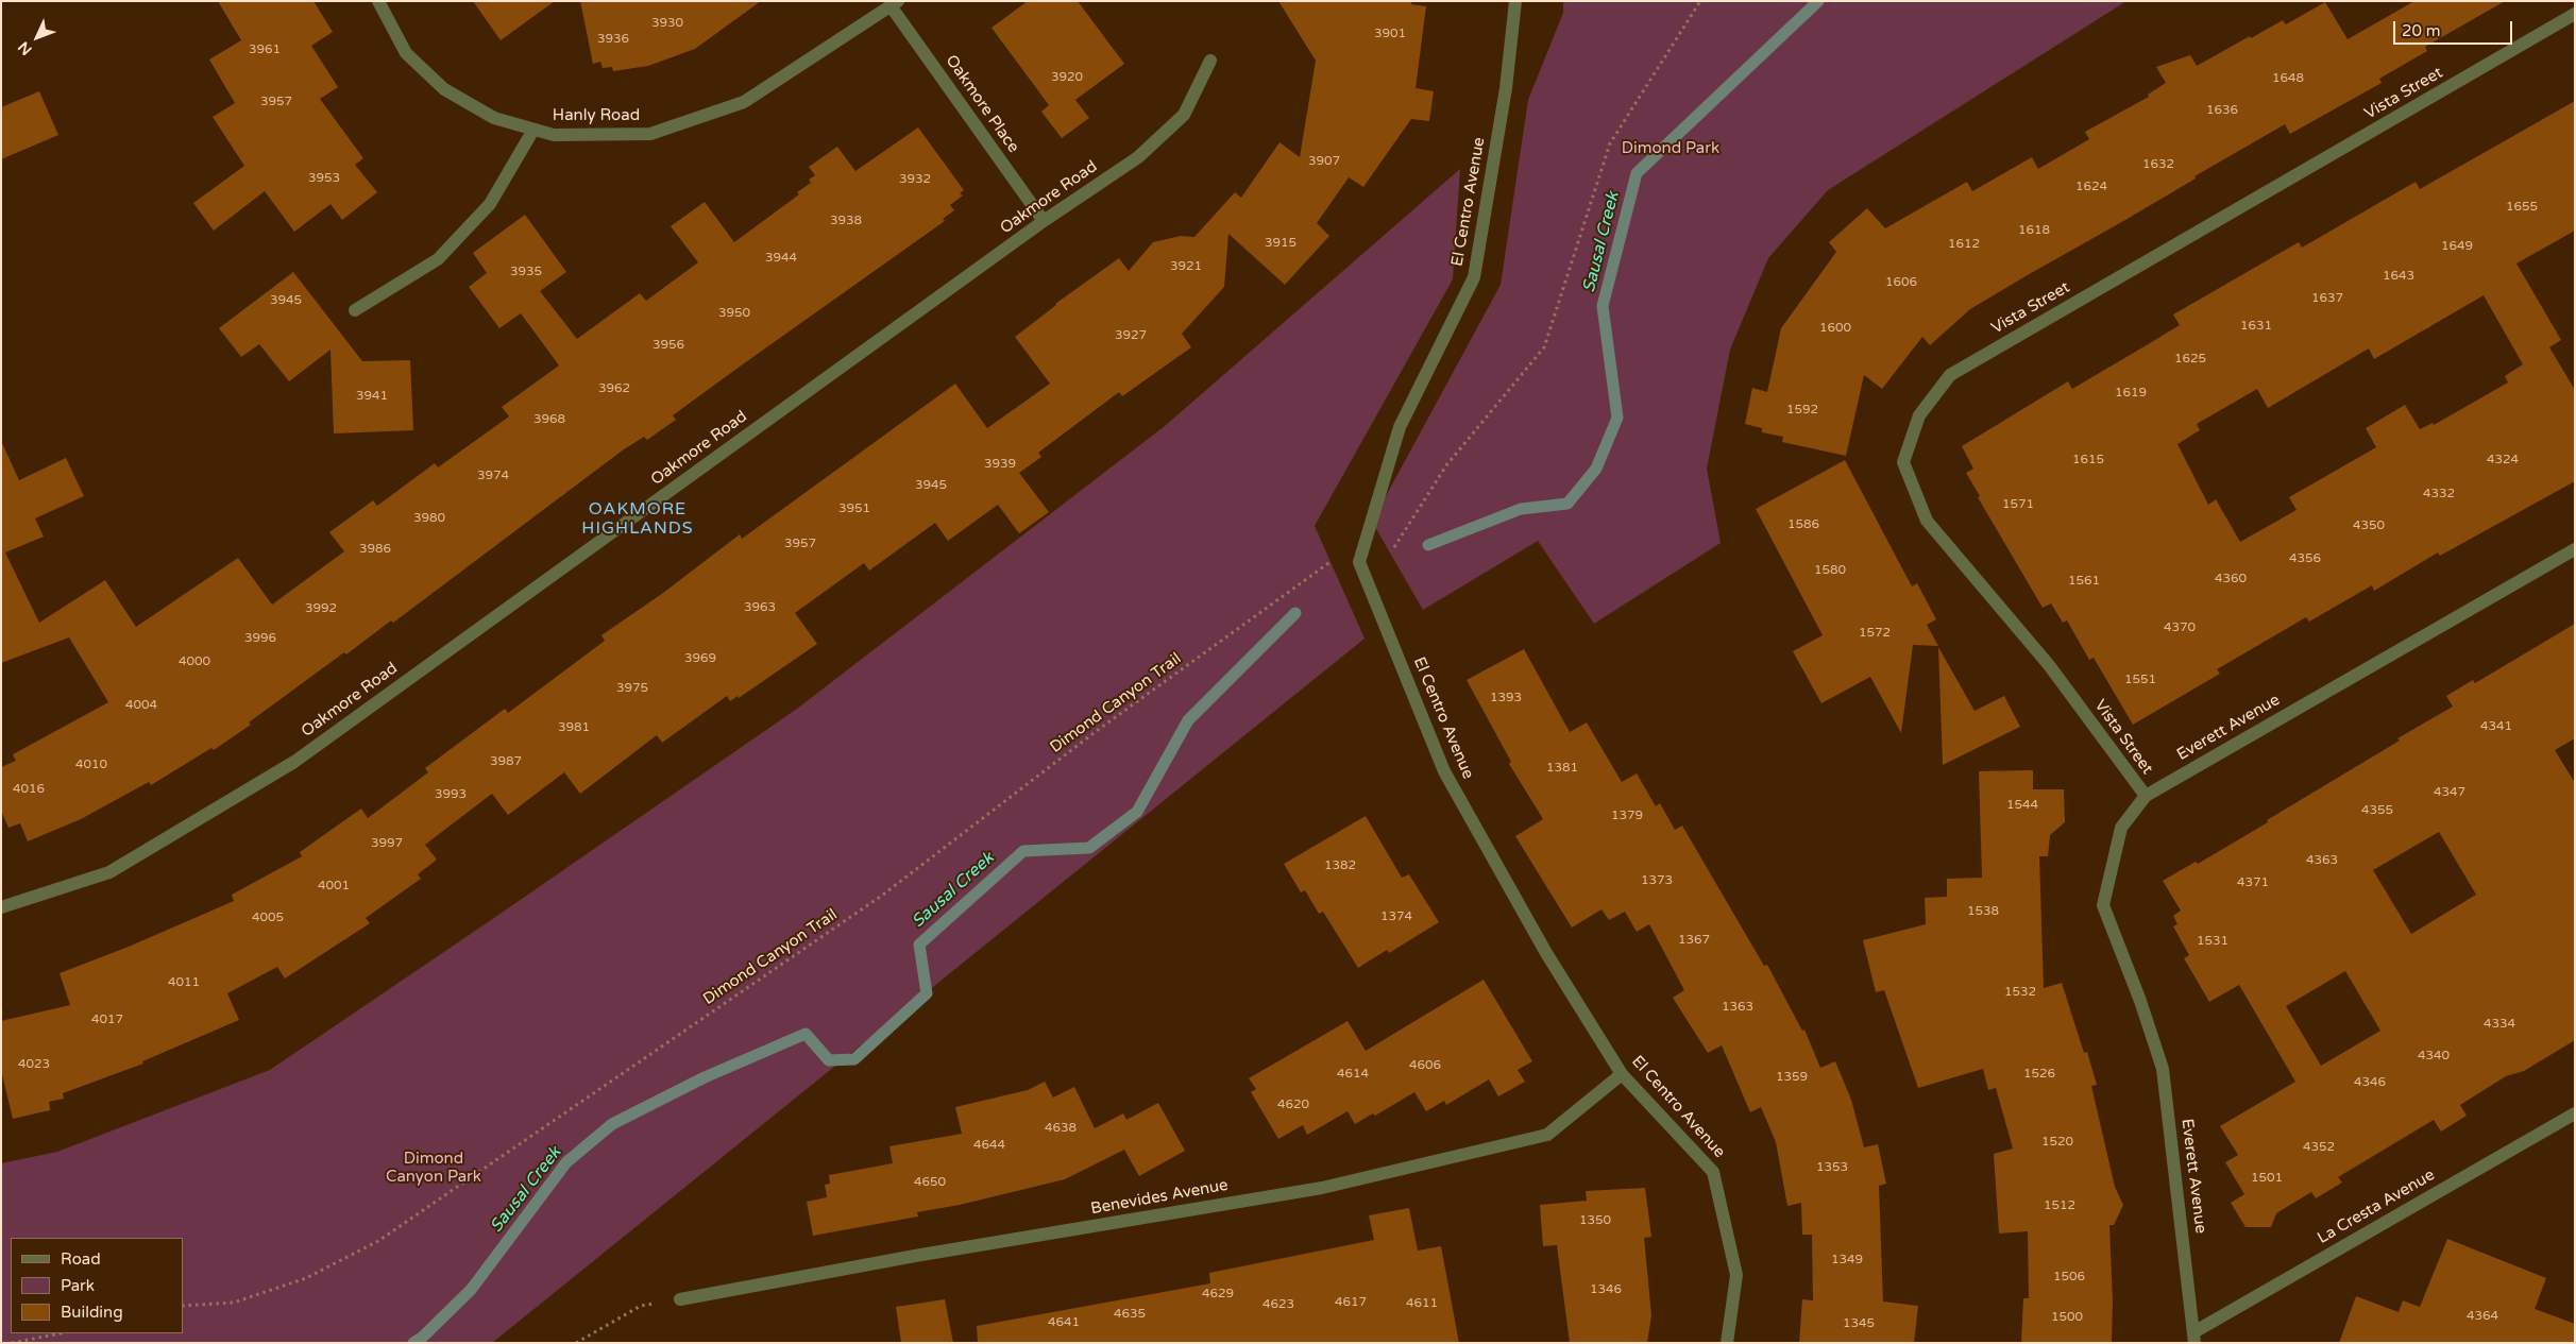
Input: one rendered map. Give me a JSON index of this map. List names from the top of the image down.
{
  "streets": {
    "street": [
      "Vista Street",
      "Oakmore Place",
      "Hanly Road",
      "Oakmore Road",
      "El Centro Avenue",
      "Everett Avenue",
      "Benevides Avenue",
      "La Cresta Avenue"
    ],
    "path": ["Dimond Canyon Trail"]
  },
  "crossings": [
    ["Vista Street", "Everett Avenue"],
    ["Oakmore Place", "Hanly Road"],
    ["Oakmore Place", "Oakmore Road"],
    ["El Centro Avenue", "Benevides Avenue"],
    ["Everett Avenue", "La Cresta Avenue"]
  ],
  "districts": ["OAKMORE HIGHLANDS"],
  "water": ["Sausal Creek"],
  "parks": ["Dimond Park", "Dimond Canyon Park"],
  "house_numbers": [
    "3930",
    "3901",
    "3936",
    "3961",
    "3920",
    "1648",
    "3957",
    "1636",
    "3907",
    "1632",
    "3953",
    "3932",
    "1624",
    "1655",
    "3938",
    "1618",
    "3915",
    "1612",
    "1649",
    "3944",
    "3921",
    "3935",
    "1643",
    "1606",
    "1637",
    "3945",
    "3950",
    "1631",
    "1600",
    "3927",
    "3956",
    "1625",
    "3962",
    "1619",
    "3941",
    "1592",
    "3968",
    "1615",
    "4324",
    "3939",
    "3974",
    "3945",
    "4332",
    "1571",
    "3951",
    "3980",
    "1586",
    "4350",
    "3957",
    "3986",
    "4356",
    "1580",
    "4360",
    "1561",
    "3963",
    "3992",
    "4370",
    "1572",
    "3996",
    "3969",
    "4000",
    "1551",
    "3975",
    "1393",
    "4004",
    "4341",
    "3981",
    "3987",
    "4010",
    "1381",
    "4016",
    "4347",
    "3993",
    "1544",
    "4355",
    "1379",
    "3997",
    "4363",
    "1382",
    "1373",
    "4371",
    "4001",
    "1538",
    "1374",
    "4005",
    "1367",
    "1531",
    "4011",
    "1532",
    "1363",
    "4017",
    "4334",
    "4340",
    "4023",
    "4606",
    "4614",
    "1526",
    "1359",
    "4346",
    "4620",
    "4638",
    "1520",
    "4644",
    "4352",
    "1353",
    "1501",
    "4650",
    "1512",
    "1350",
    "1349",
    "1506",
    "1346",
    "4629",
    "4617",
    "4611",
    "4623",
    "4635",
    "4364",
    "1500",
    "4641",
    "1345"
  ],
  "legend": ["Road", "Park", "Building"],
  "scale_bar": "20 m",
  "north": "bottom left"
}
